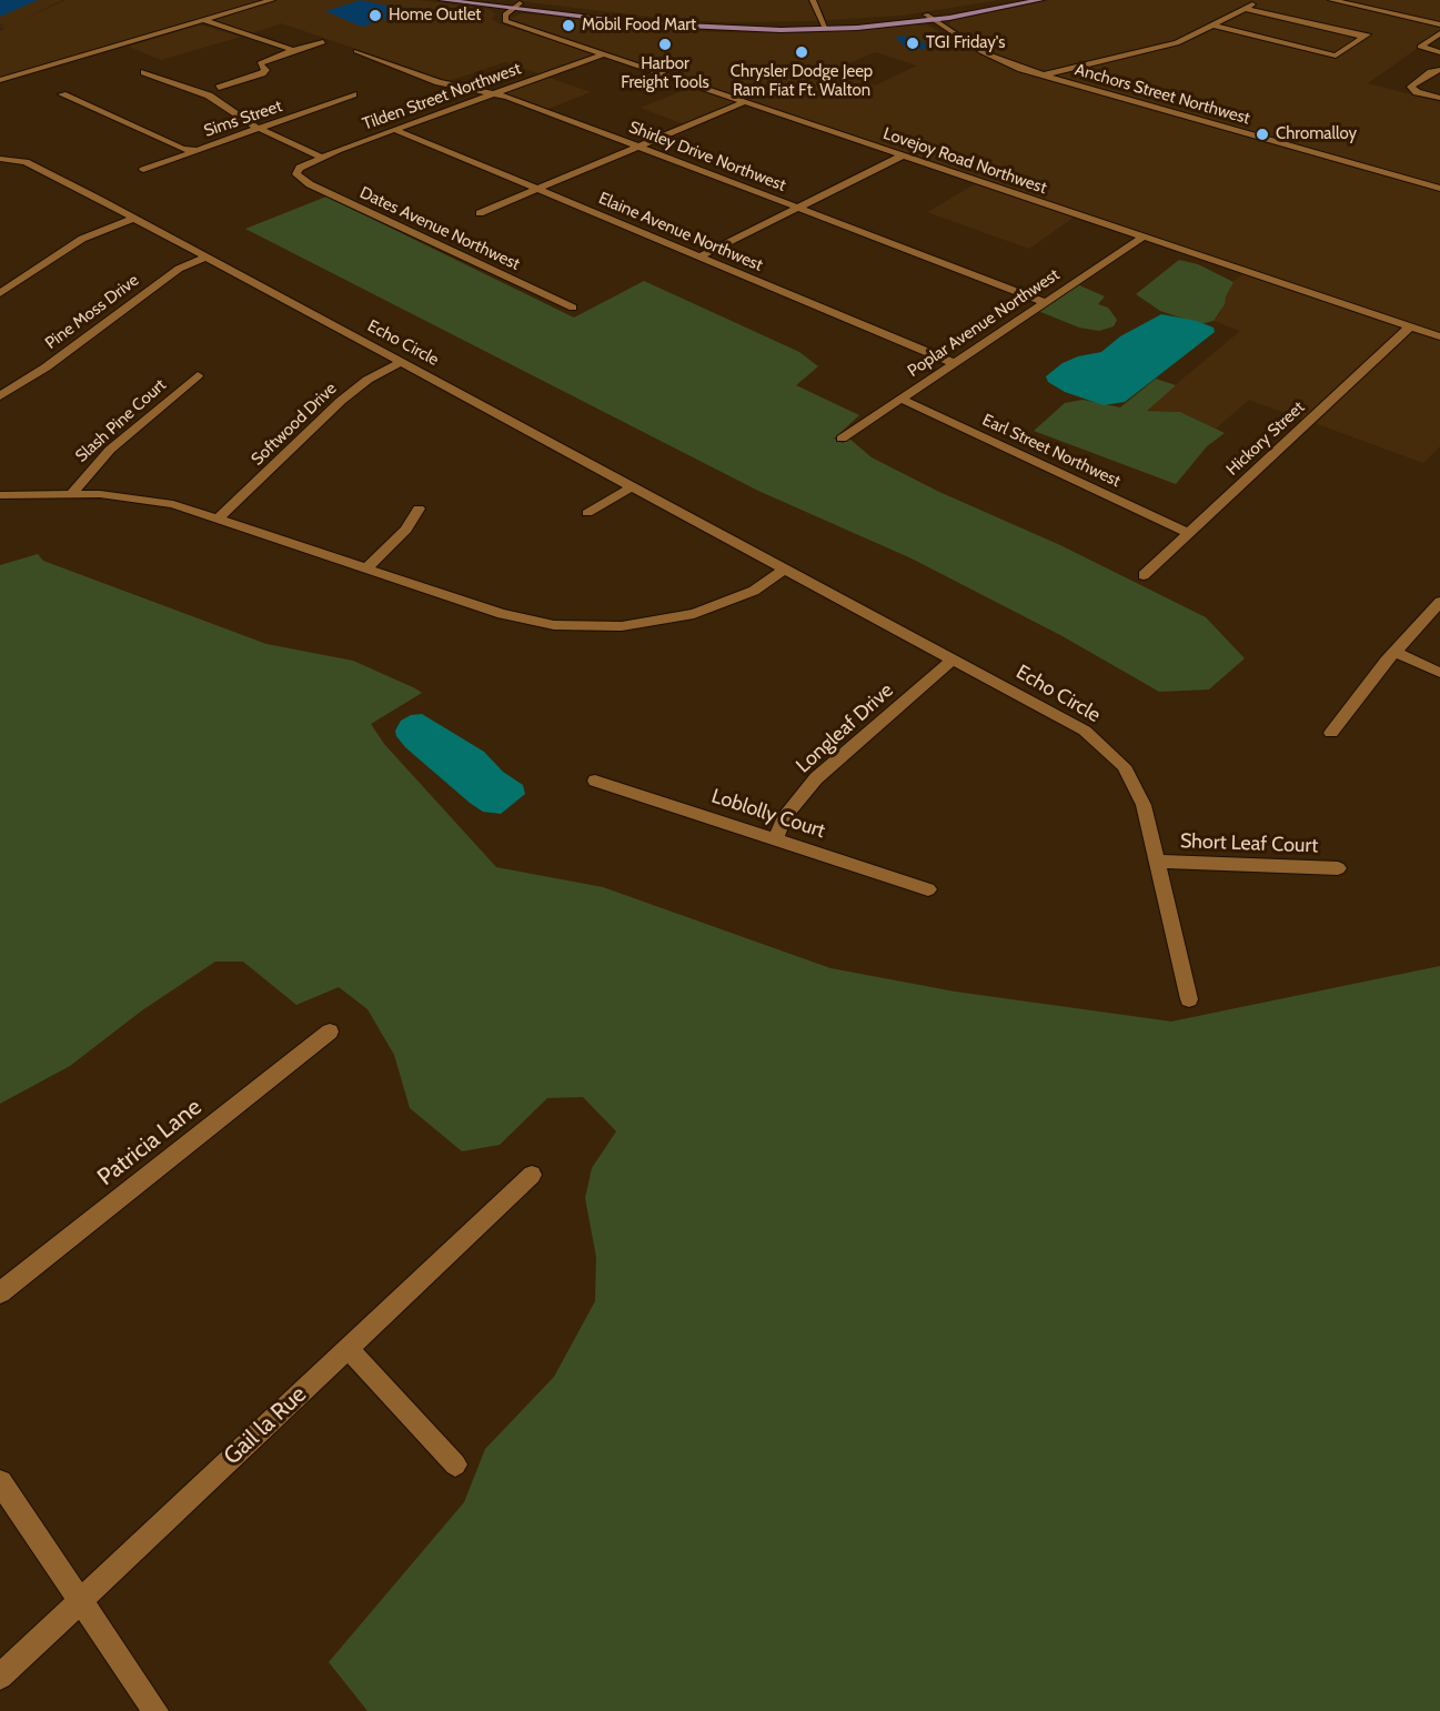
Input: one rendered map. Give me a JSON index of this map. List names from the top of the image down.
{
  "streets": {
    "street": [
      "Anchors Street Northwest",
      "Tilden Street Northwest",
      "Sims Street",
      "Shirley Drive Northwest",
      "Lovejoy Road Northwest",
      "Dates Avenue Northwest",
      "Elaine Avenue Northwest",
      "Pine Moss Drive",
      "Poplar Avenue Northwest",
      "Echo Circle",
      "Slash Pine Court",
      "Softwood Drive",
      "Hickory Street",
      "Earl Street Northwest",
      "Longleaf Drive",
      "Loblolly Court",
      "Short Leaf Court",
      "Patricia Lane",
      "Gail la Rue"
    ]
  },
  "crossings": [
    ["Tilden Street Northwest", "Shirley Drive Northwest"],
    ["Tilden Street Northwest", "Lovejoy Road Northwest"],
    ["Tilden Street Northwest", "Dates Avenue Northwest"],
    ["Tilden Street Northwest", "Elaine Avenue Northwest"],
    ["Shirley Drive Northwest", "Poplar Avenue Northwest"],
    ["Lovejoy Road Northwest", "Poplar Avenue Northwest"],
    ["Lovejoy Road Northwest", "Hickory Street"],
    ["Elaine Avenue Northwest", "Poplar Avenue Northwest"],
    ["Pine Moss Drive", "Echo Circle"],
    ["Poplar Avenue Northwest", "Earl Street Northwest"],
    ["Echo Circle", "Softwood Drive"],
    ["Echo Circle", "Longleaf Drive"],
    ["Echo Circle", "Short Leaf Court"],
    ["Hickory Street", "Earl Street Northwest"],
    ["Longleaf Drive", "Loblolly Court"]
  ],
  "places": [
    "Home Outlet",
    "Mobil Food Mart",
    "TGI Friday's",
    "Harbor Freight Tools",
    "Chrysler Dodge Jeep Ram Fiat Ft. Walton",
    "Chromalloy"
  ]
}
